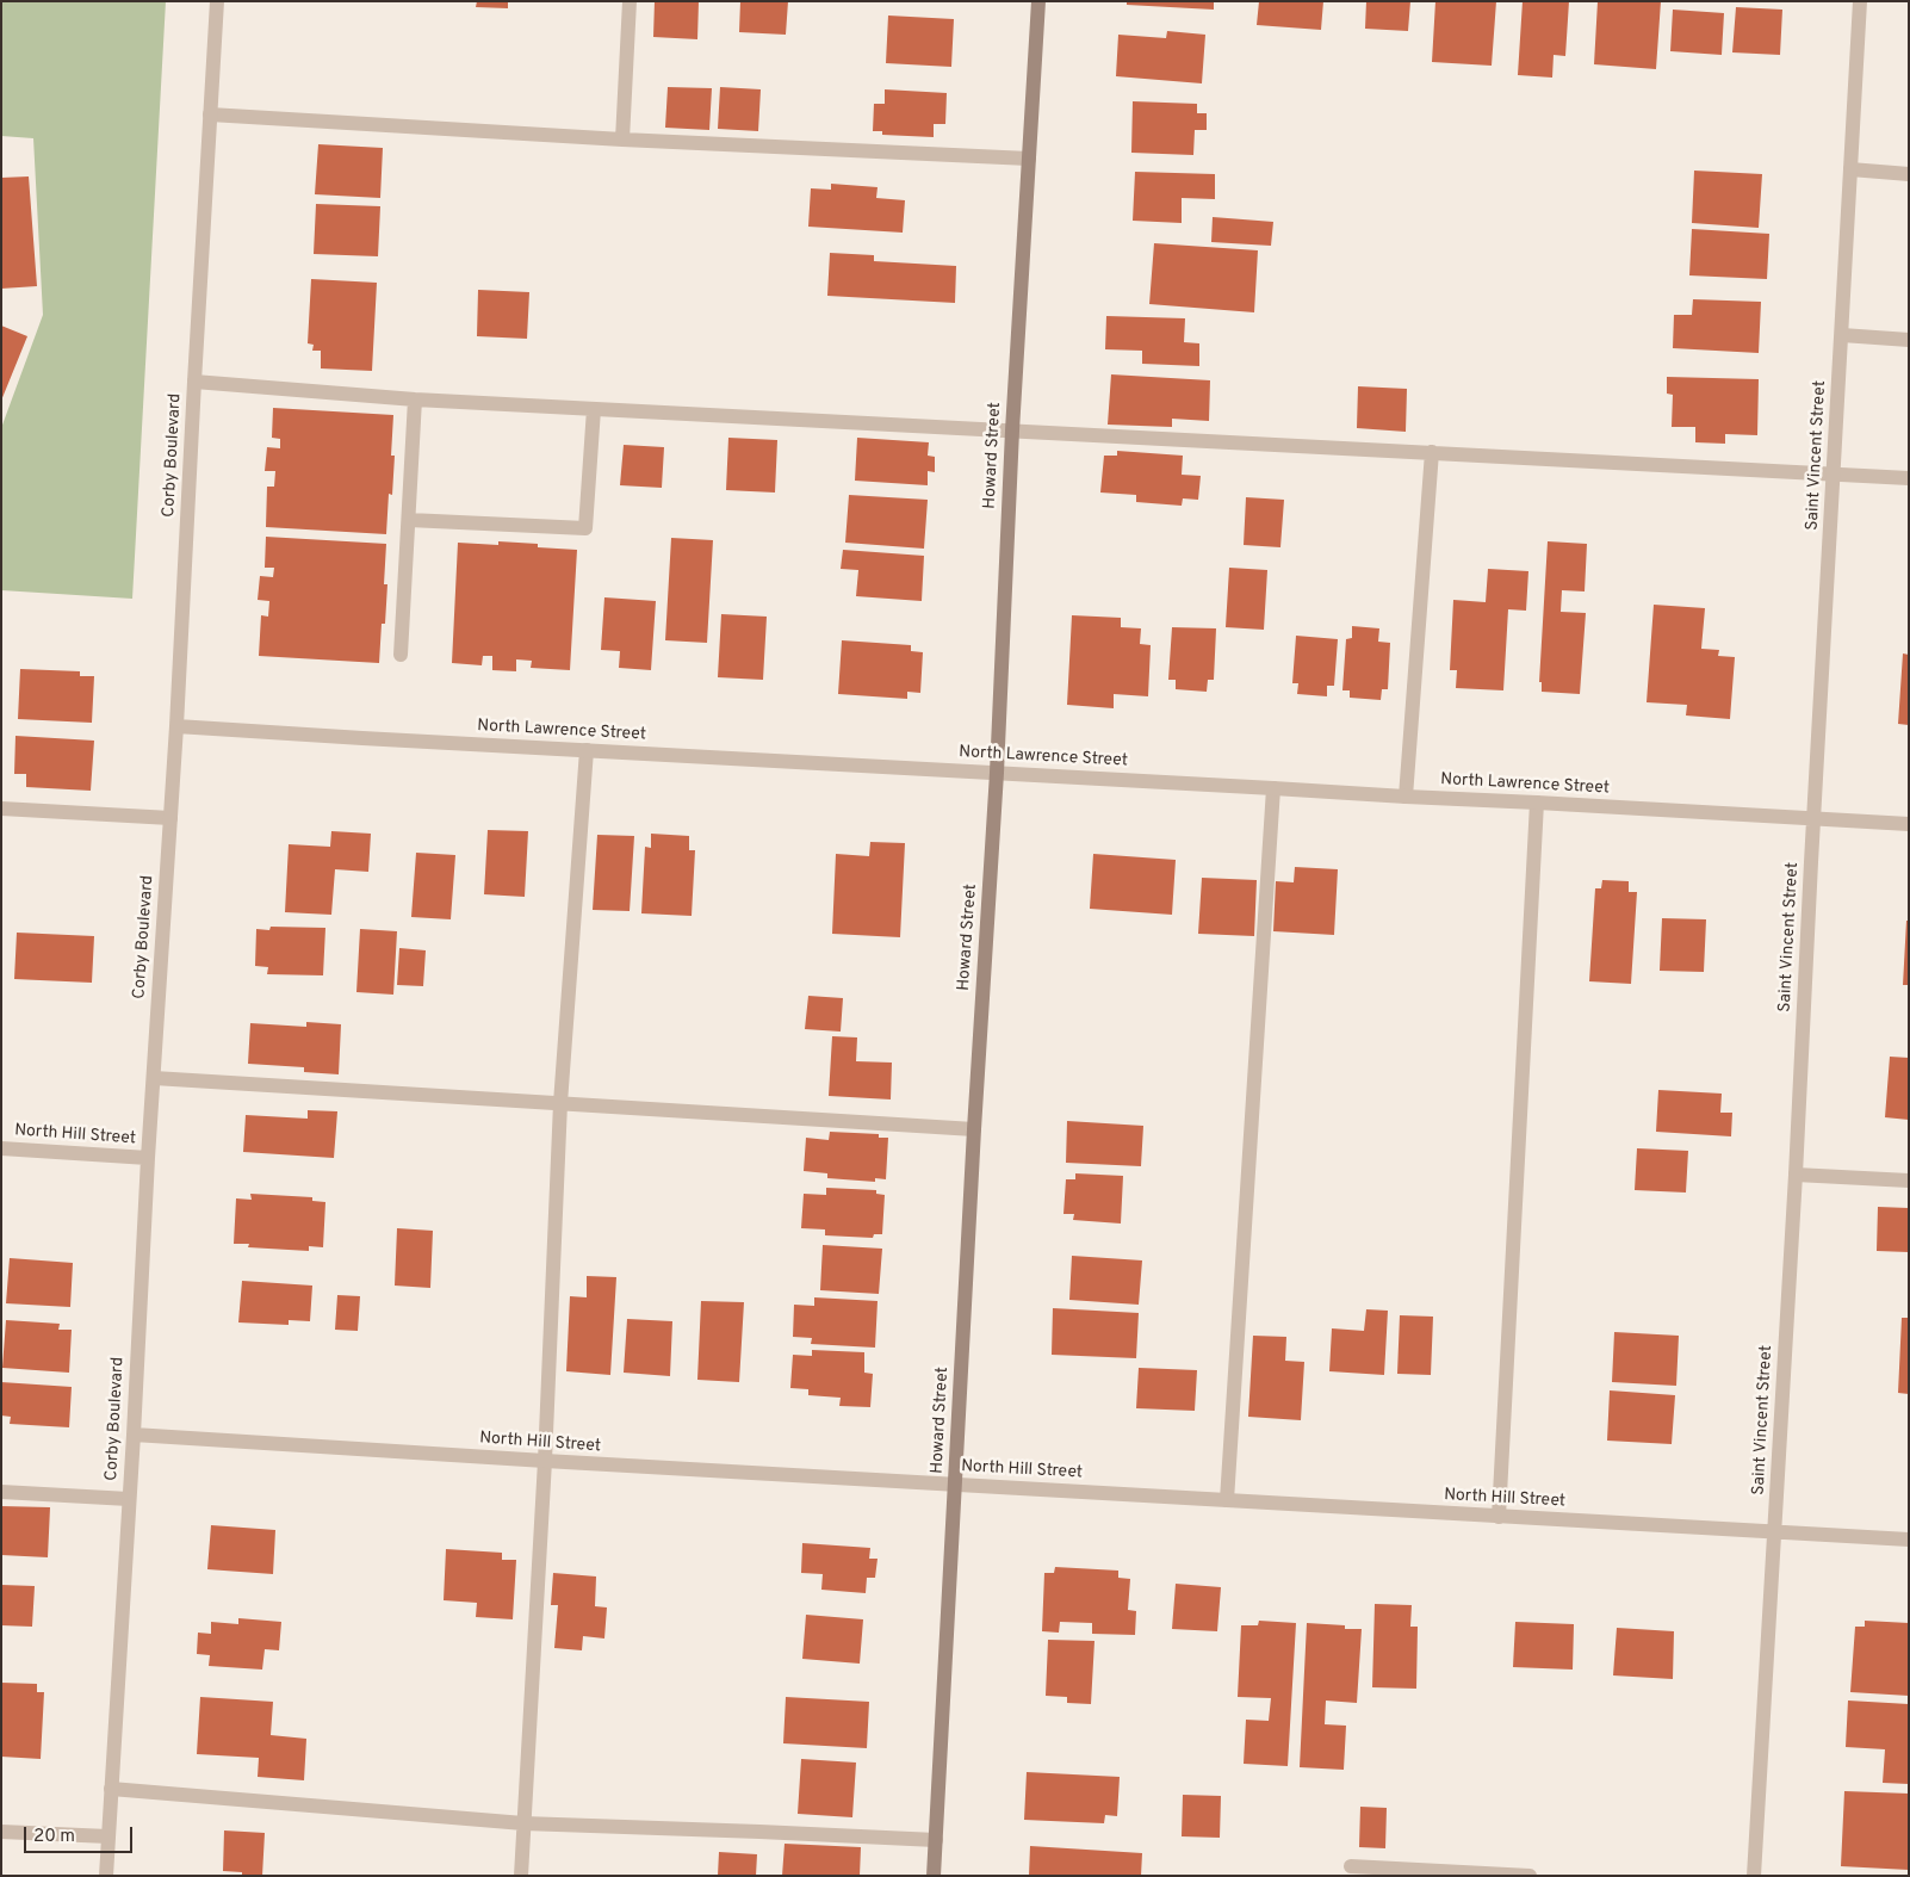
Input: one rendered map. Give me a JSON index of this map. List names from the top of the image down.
{
  "streets": {
    "street": [
      "Corby Boulevard",
      "Howard Street",
      "Saint Vincent Street",
      "North Lawrence Street",
      "North Hill Street"
    ]
  },
  "crossings": [
    ["Corby Boulevard", "North Lawrence Street"],
    ["Corby Boulevard", "North Hill Street"],
    ["Howard Street", "North Lawrence Street"],
    ["Howard Street", "North Hill Street"],
    ["Saint Vincent Street", "North Lawrence Street"],
    ["Saint Vincent Street", "North Hill Street"]
  ],
  "scale_bar": "20 m"
}
